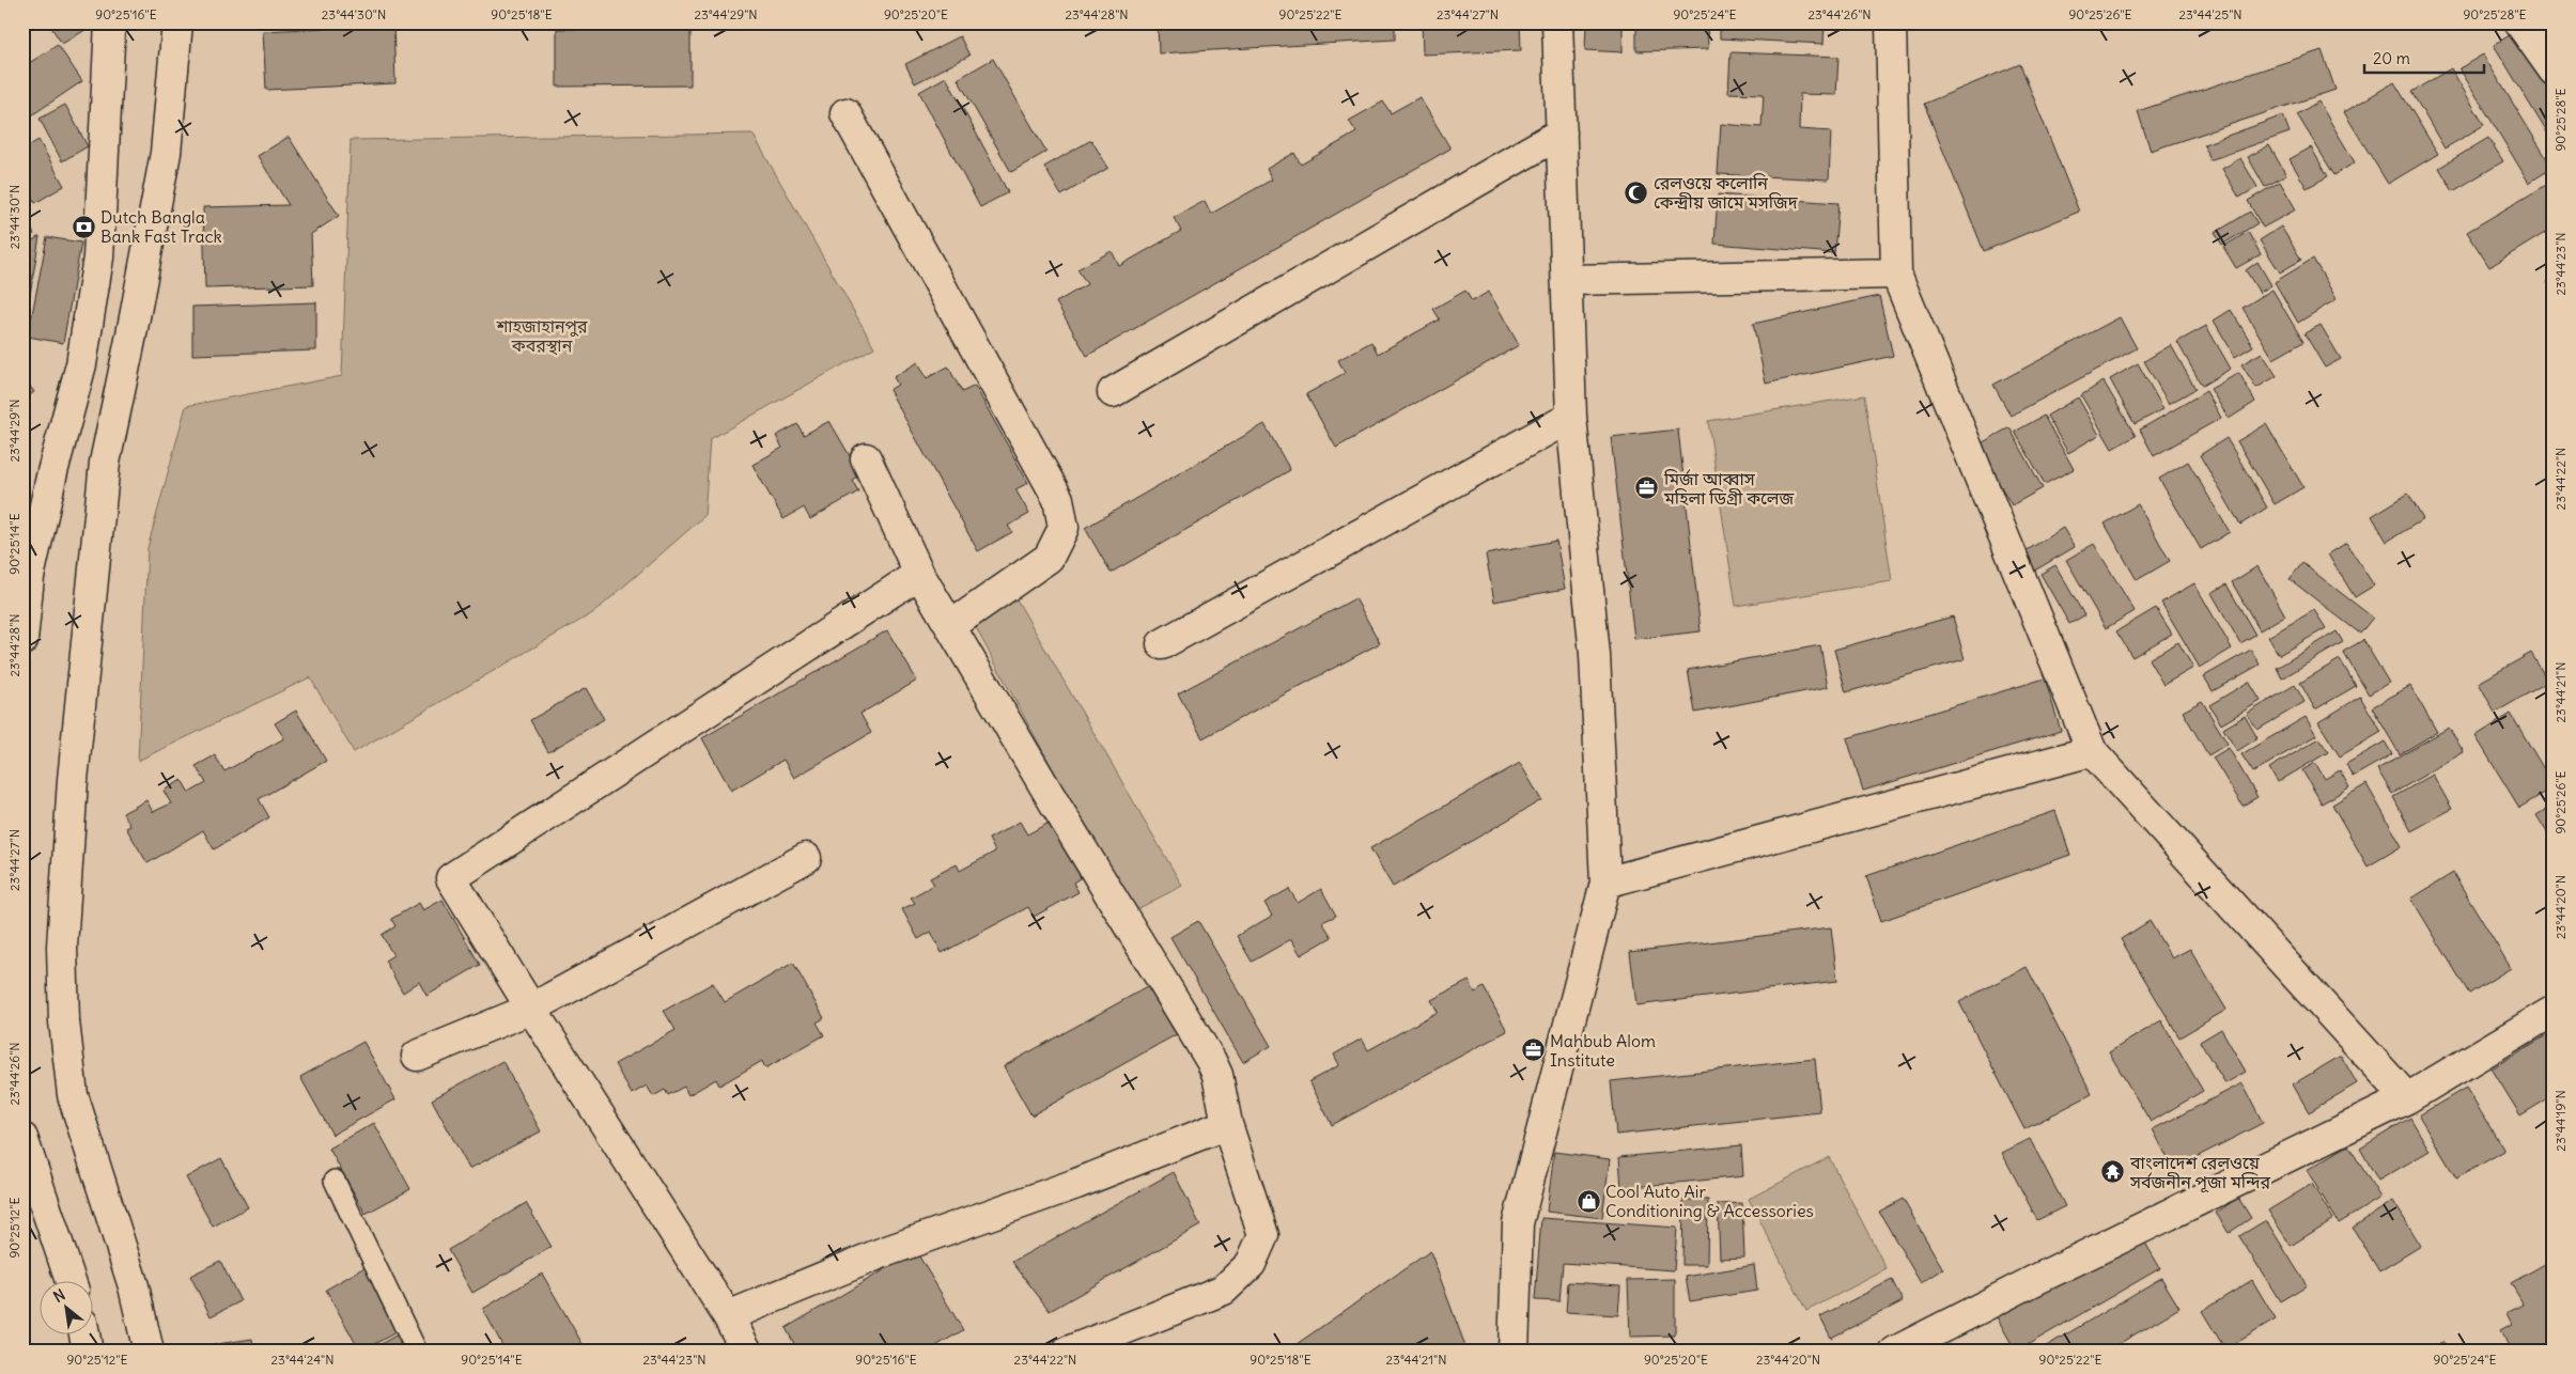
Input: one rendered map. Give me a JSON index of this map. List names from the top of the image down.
{
  "parks": ["শাহজাহানপুর কবরস্থান"],
  "places": {
    "mosque": ["রেলওয়ে কলোনি কেন্দ্রীয় জামে মসজিদ"],
    "bank": ["Dutch Bangla Bank Fast Track"],
    "office": ["মির্জা আব্বাস মহিলা ডিগ্রী কলেজ", "Mahbub Alom Institute"],
    "temple": ["বাংলাদেশ রেলওয়ে সর্বজনীন পূজা মন্দির"],
    "shop": ["Cool Auto Air Conditioning & Accessories"]
  },
  "scale_bar": "20 m",
  "north": "top left",
  "coordinates": [
    "90°25'16\"E",
    "23°44'30\"N",
    "90°25'18\"E",
    "23°44'29\"N",
    "90°25'20\"E",
    "23°44'28\"N",
    "90°25'22\"E",
    "23°44'27\"N",
    "90°25'24\"E",
    "23°44'26\"N",
    "90°25'26\"E",
    "23°44'25\"N",
    "90°25'28\"E",
    "23°44'23\"N",
    "23°44'22\"N",
    "90°25'14\"E",
    "23°44'21\"N",
    "23°44'20\"N",
    "23°44'19\"N",
    "90°25'12\"E",
    "23°44'24\"N"
  ]
}
